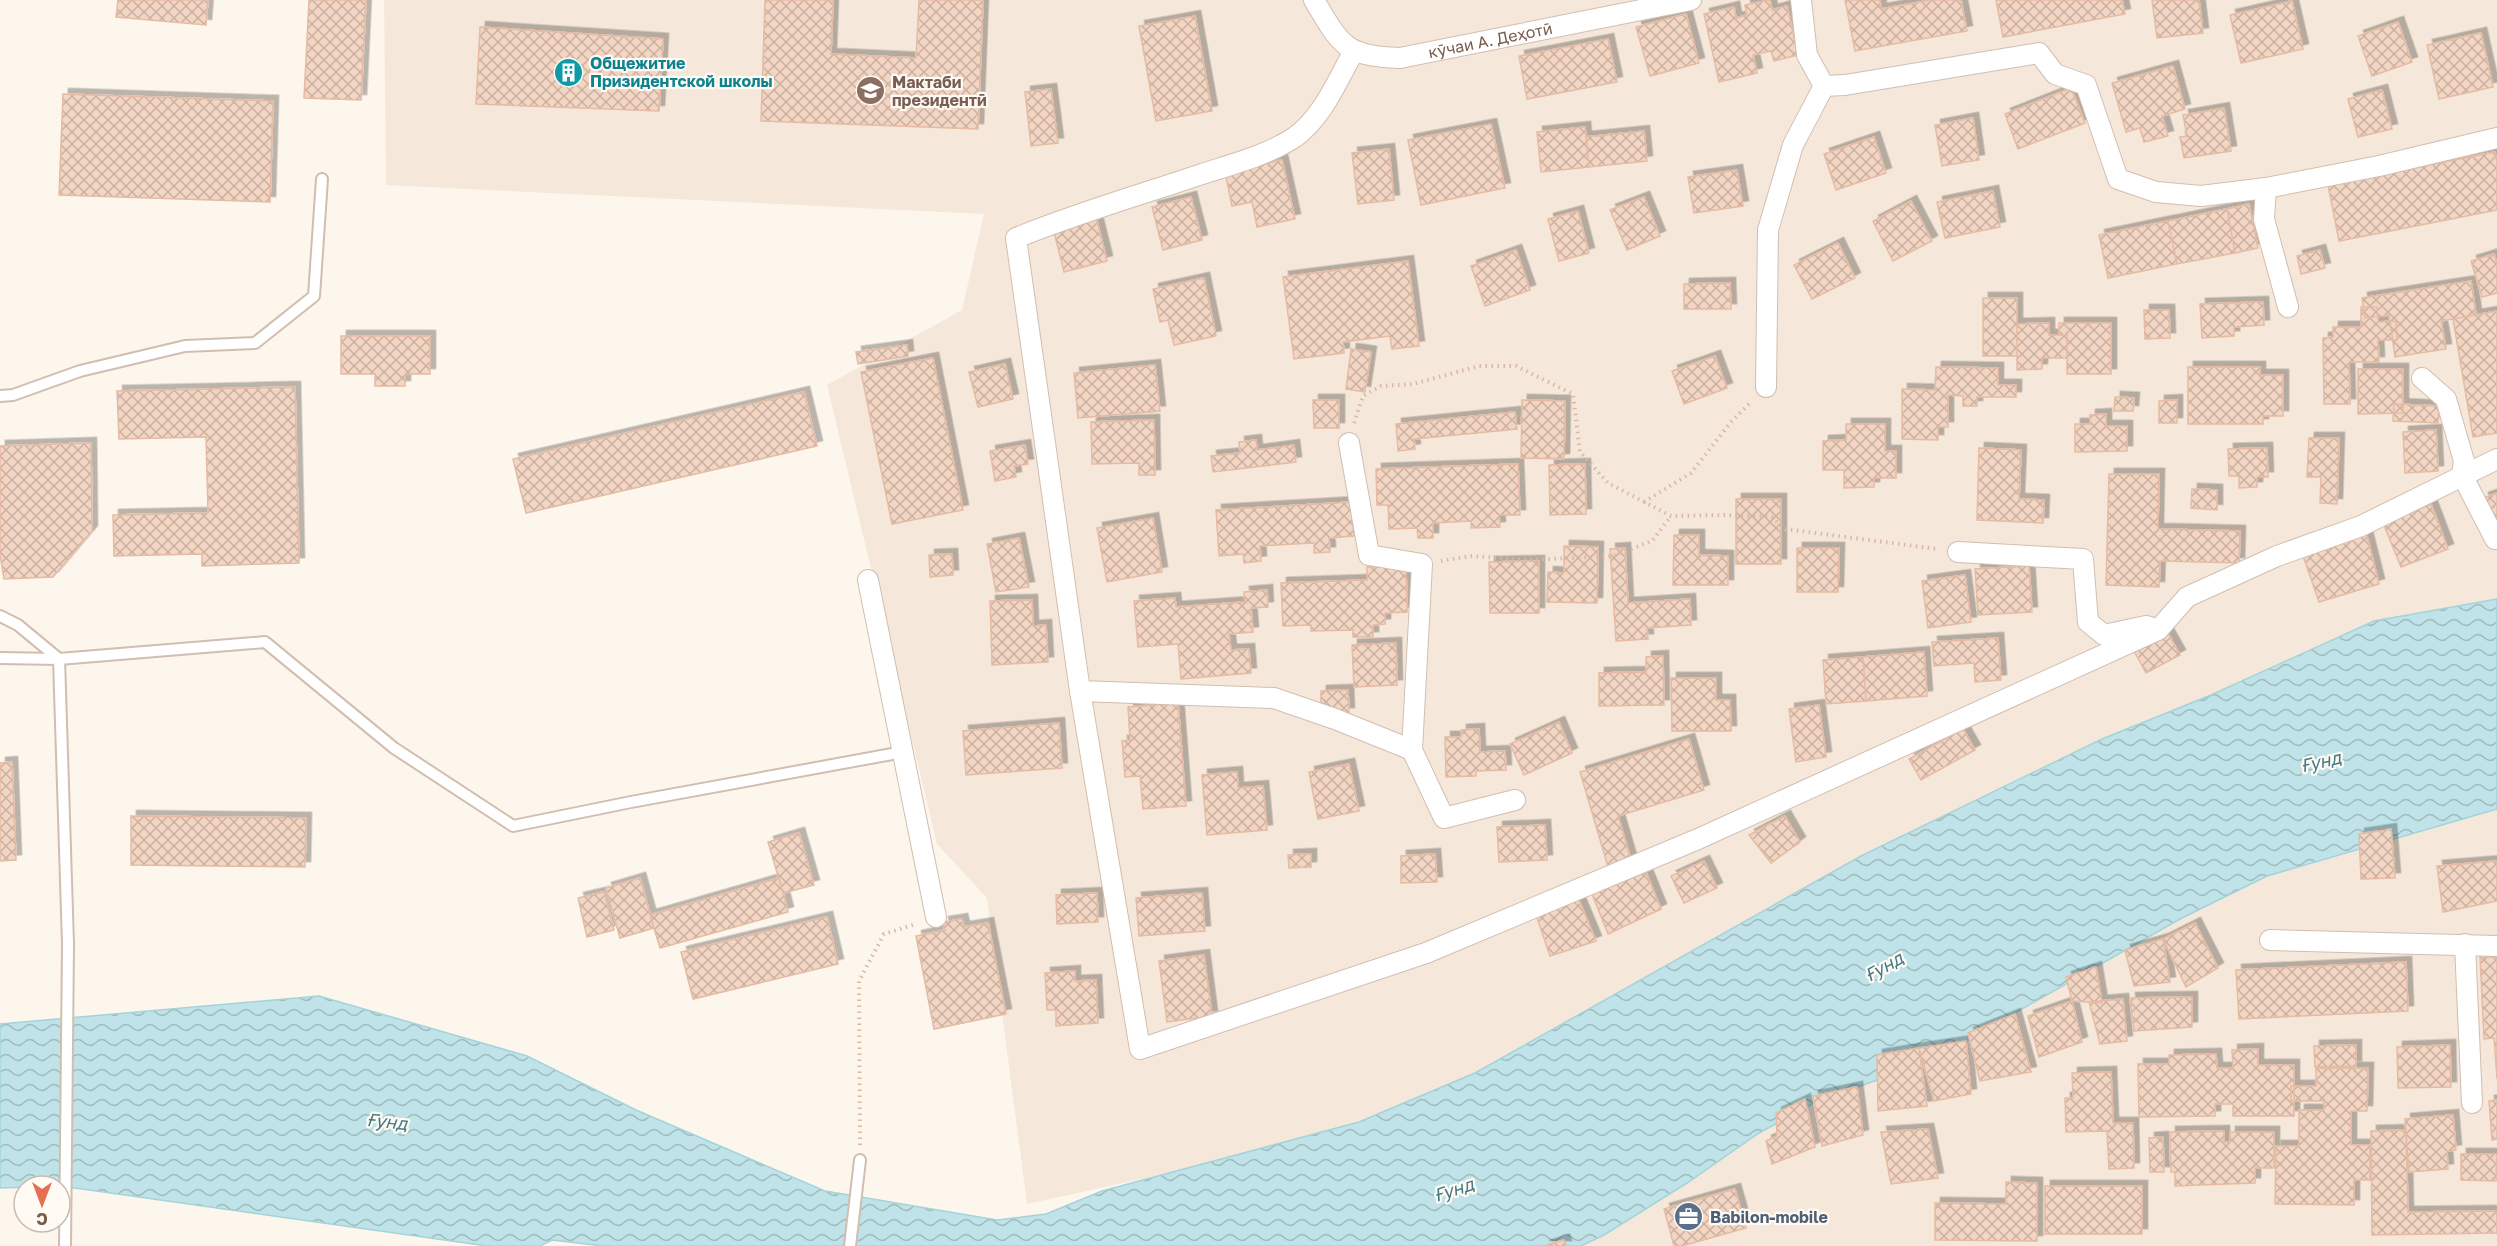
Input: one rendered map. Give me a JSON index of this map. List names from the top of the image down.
{
  "streets": {
    "street": ["кӯчаи А. Деҳотӣ"]
  },
  "water": ["Ғунд"],
  "places": {
    "building": ["Общежитие Призидентской школы"],
    "school or university": ["Мактаби президентӣ"],
    "office": ["Babilon-mobile"]
  },
  "north": "bottom"
}
